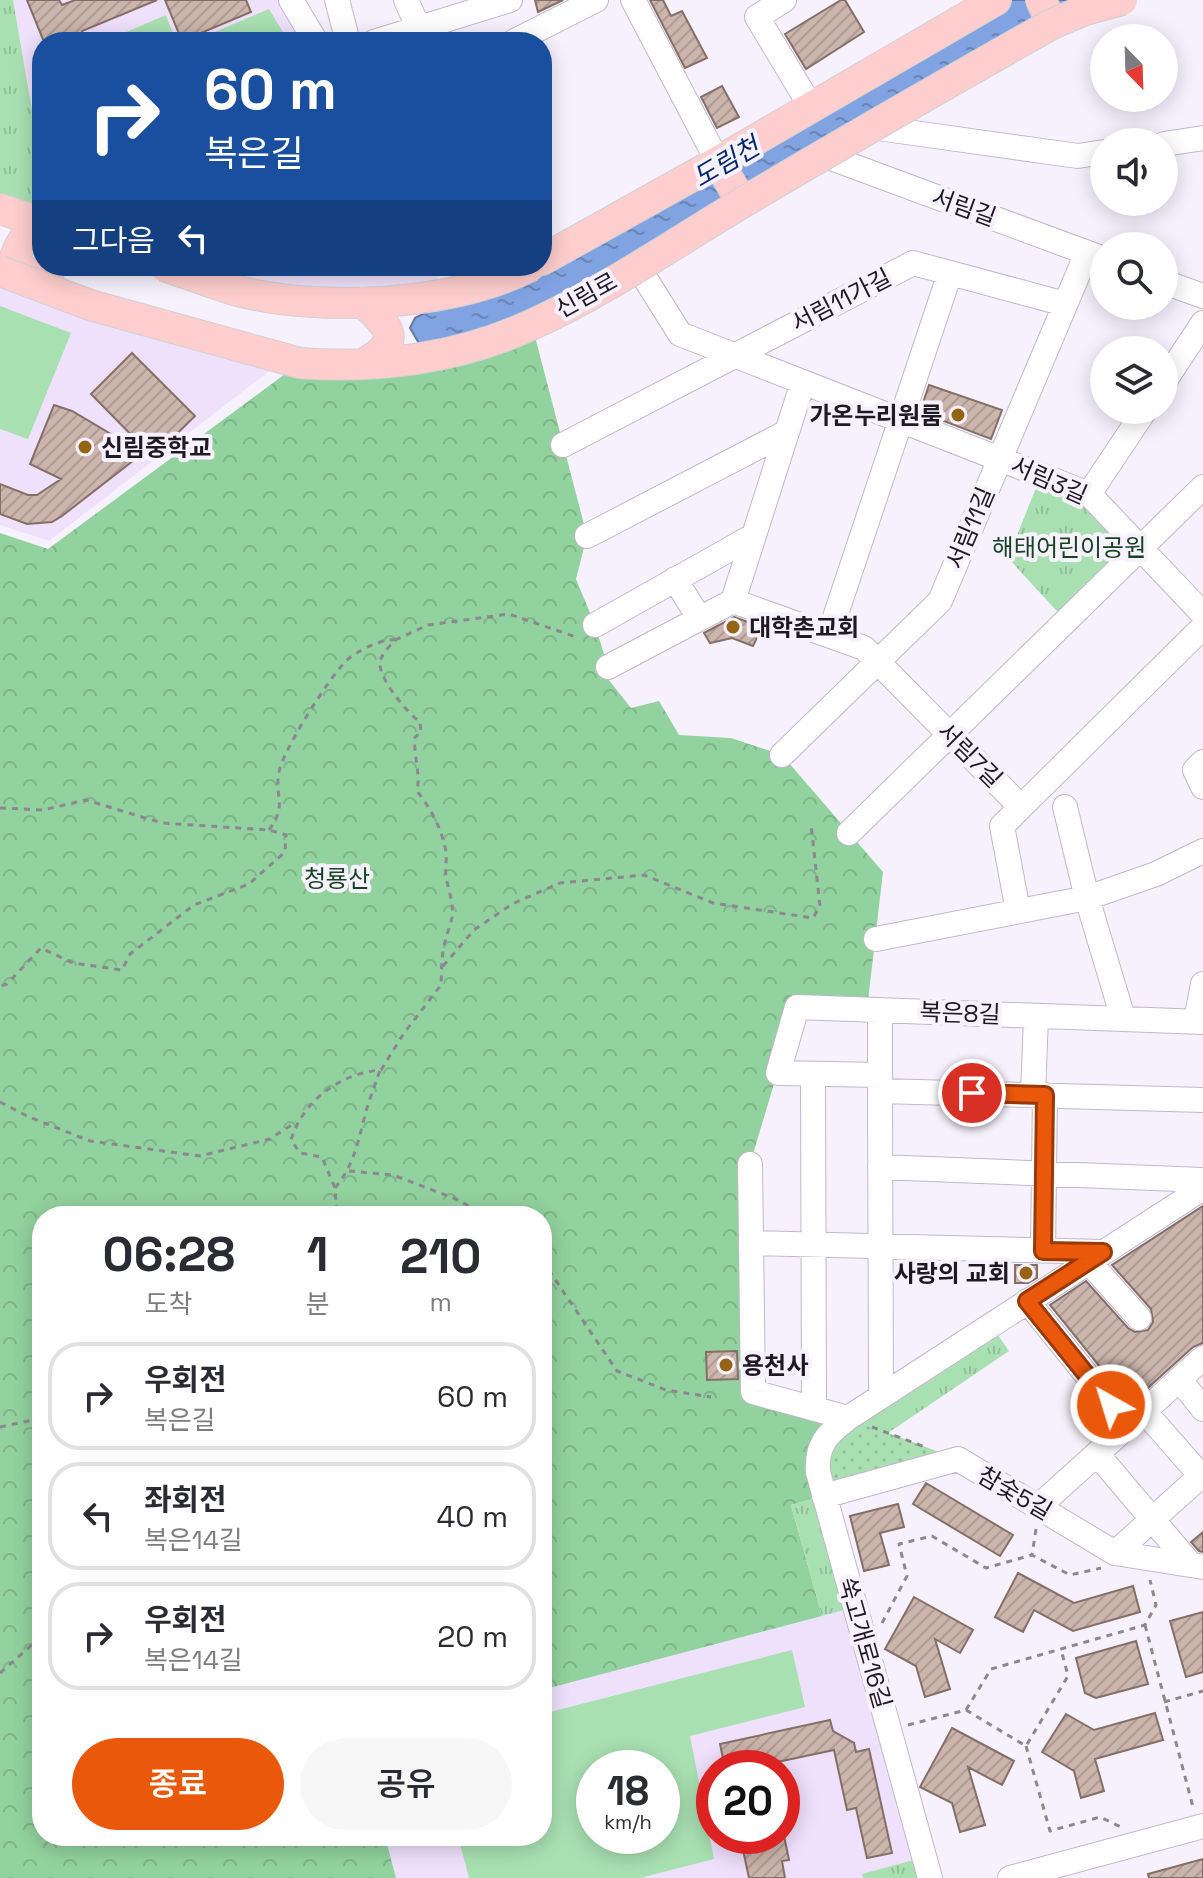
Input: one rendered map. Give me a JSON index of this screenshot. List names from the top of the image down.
{
  "streets": {
    "main road": ["신림로"],
    "street": [
      "서림길",
      "서림11가길",
      "서림3길",
      "서림11길",
      "서림7길",
      "복은8길",
      "참숯5길",
      "쑥고개로16길"
    ]
  },
  "crossings": [
    ["서림길", "신림로"],
    ["서림11가길", "서림3길"],
    ["서림11가길", "서림11길"],
    ["서림3길", "서림11길"],
    ["서림11길", "서림7길"],
    ["참숯5길", "쑥고개로16길"]
  ],
  "water": ["도림천"],
  "parks": ["해태어린이공원", "청룡산"],
  "places": [
    "가온누리원룸",
    "신림중학교",
    "대학촌교회",
    "사랑의 교회",
    "용천사"
  ],
  "north": "bottom right",
  "page": {
    "turn": ["60 m", "복은길"],
    "then": "그다음",
    "eta": [
      "06:28",
      "도착",
      "1",
      "분",
      "210",
      "m"
    ],
    "list": [
      {
        "name": "우회전",
        "note": "복은길",
        "value": "60 m"
      },
      {
        "name": "좌회전",
        "note": "복은14길",
        "value": "40 m"
      },
      {
        "name": "우회전",
        "note": "복은14길",
        "value": "20 m"
      }
    ],
    "buttons": ["종료", "공유"],
    "speed": "18 km/h",
    "limit": "20"
  }
}
